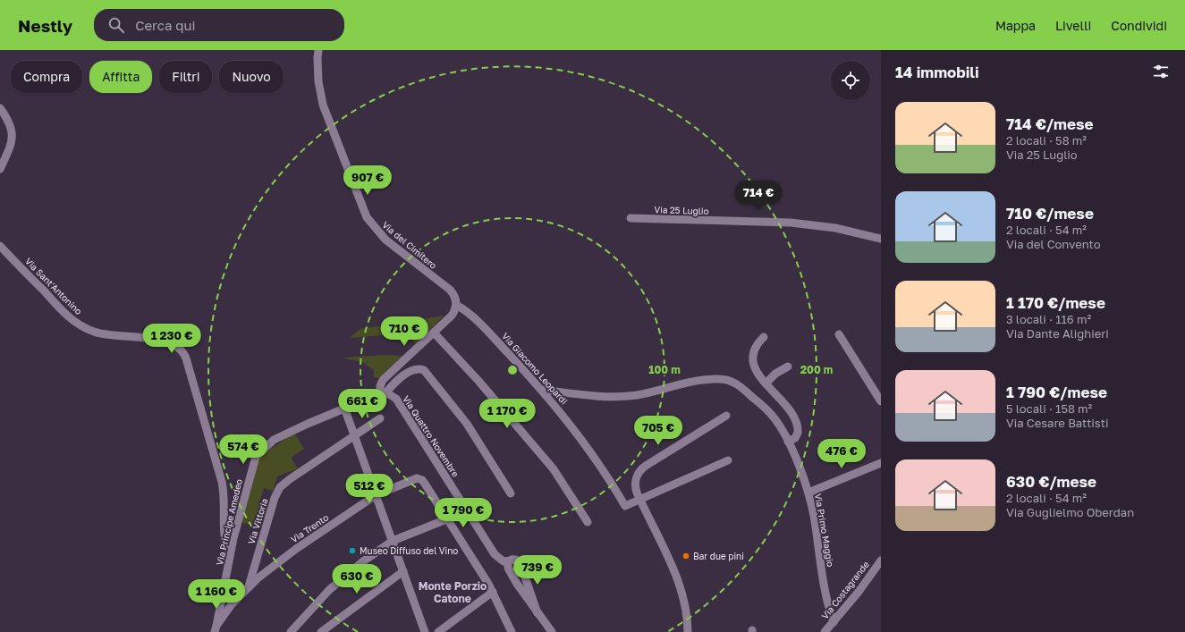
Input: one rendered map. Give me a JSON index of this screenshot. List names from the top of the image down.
{
  "streets": {
    "street": [
      "Via 25 Luglio",
      "Via del Cimitero",
      "Via Sant'Antonino",
      "Via Giacomo Leopardi",
      "Via Quattro Novembre",
      "Via Vittoria",
      "Via Principe Amedeo",
      "Via Trento",
      "Via Primo Maggio",
      "Via Costagrande"
    ]
  },
  "crossings": [
    ["Via del Cimitero", "Via Giacomo Leopardi"],
    ["Via Sant'Antonino", "Via Principe Amedeo"],
    ["Via Giacomo Leopardi", "Via Primo Maggio"],
    ["Via Quattro Novembre", "Via Principe Amedeo"],
    ["Via Vittoria", "Via Trento"],
    ["Via Principe Amedeo", "Via Trento"],
    ["Via Primo Maggio", "Via Costagrande"]
  ],
  "districts": ["Monte Porzio Catone"],
  "places": ["Museo Diffuso del Vino", "Bar due pini"],
  "page": {
    "header": "Nestly",
    "search": "Cerca qui",
    "nav": ["Mappa", "Livelli", "Condividi"],
    "heading": "14 immobili",
    "chip": [
      "Compra",
      "Affitta",
      "Filtri",
      "Nuovo"
    ],
    "list": [
      {
        "name": "714 €/mese",
        "note": "2 locali · 58 m² · Via 25 Luglio"
      },
      {
        "name": "710 €/mese",
        "note": "2 locali · 54 m² · Via del Convento"
      },
      {
        "name": "1 170 €/mese",
        "note": "3 locali · 116 m² · Via Dante Alighieri"
      },
      {
        "name": "1 790 €/mese",
        "note": "5 locali · 158 m² · Via Cesare Battisti"
      },
      {
        "name": "630 €/mese",
        "note": "2 locali · 54 m² · Via Guglielmo Oberdan"
      }
    ],
    "price": [
      "907 €",
      "714 €",
      "710 €",
      "1 230 €",
      "661 €",
      "1 170 €",
      "705 €",
      "574 €",
      "476 €",
      "512 €",
      "1 790 €",
      "739 €",
      "630 €",
      "1 160 €"
    ]
  },
  "rings": ["100 m", "200 m"]
}
